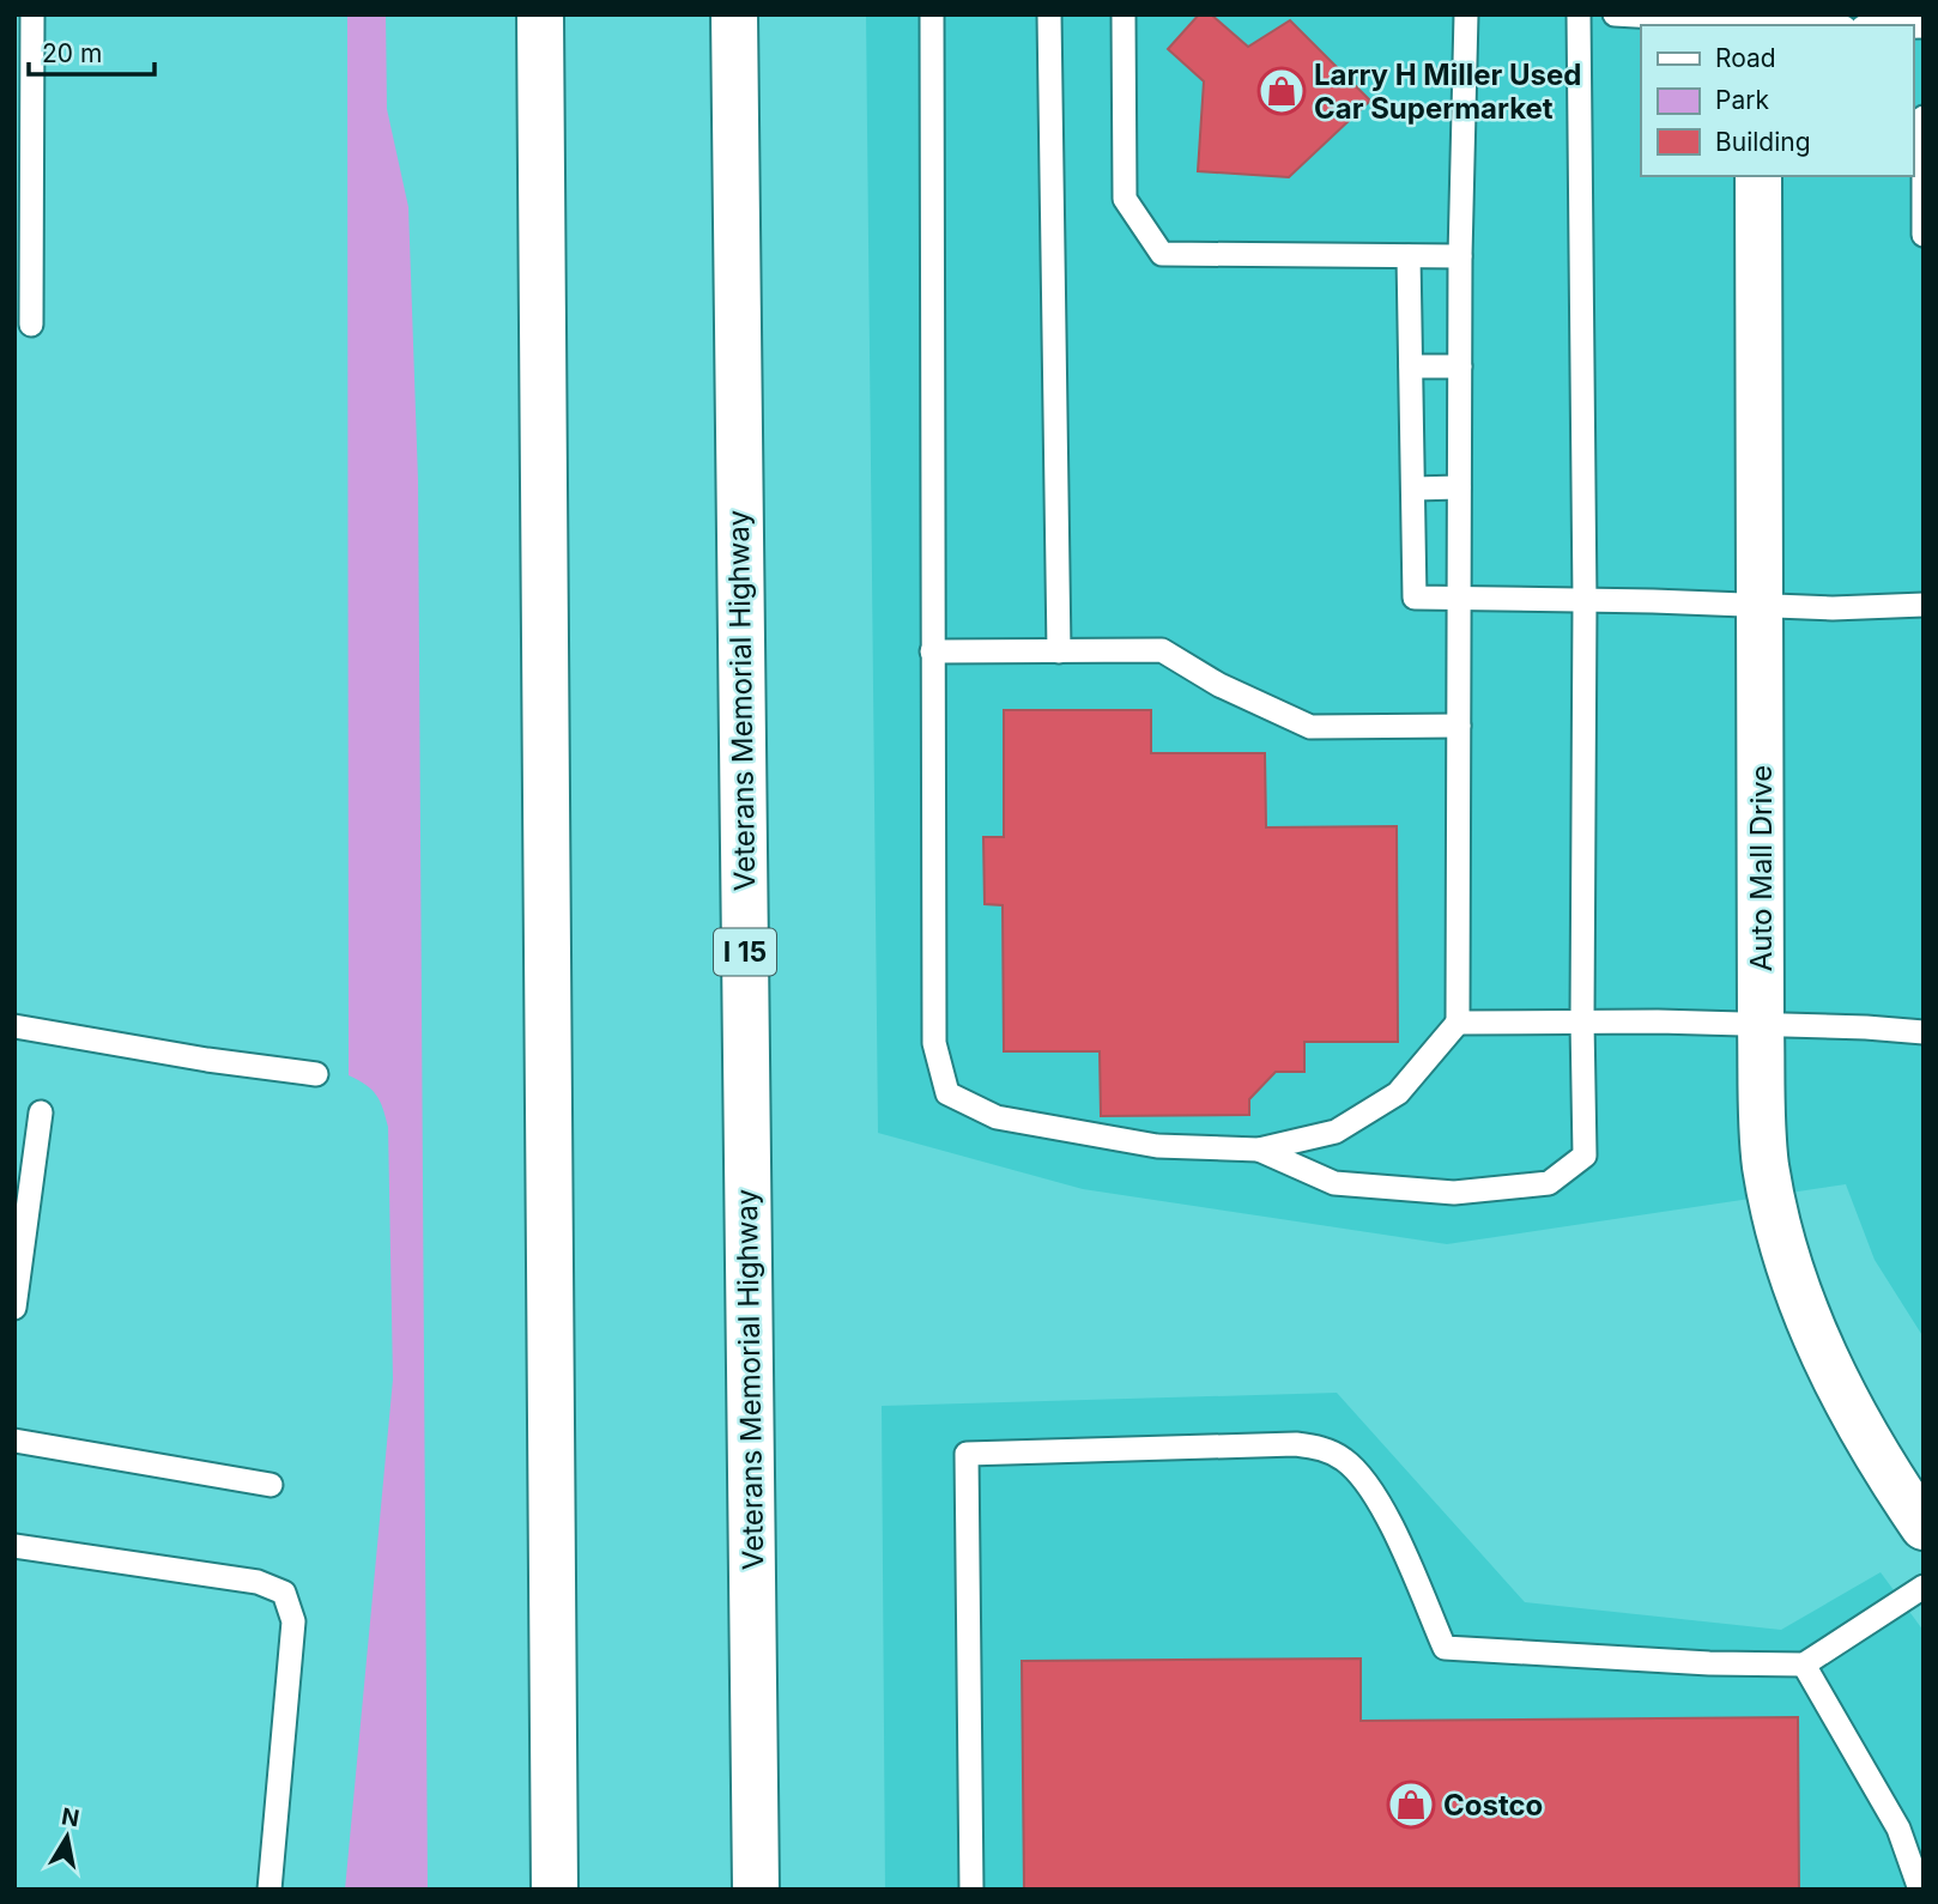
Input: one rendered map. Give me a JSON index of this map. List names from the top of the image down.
{
  "streets": {
    "main road": ["Veterans Memorial Highway", "Auto Mall Drive", "I 15"]
  },
  "places": {
    "shop": ["Larry H Miller Used Car Supermarket", "Costco"]
  },
  "legend": ["Road", "Park", "Building"],
  "scale_bar": "20 m",
  "north": "top"
}
